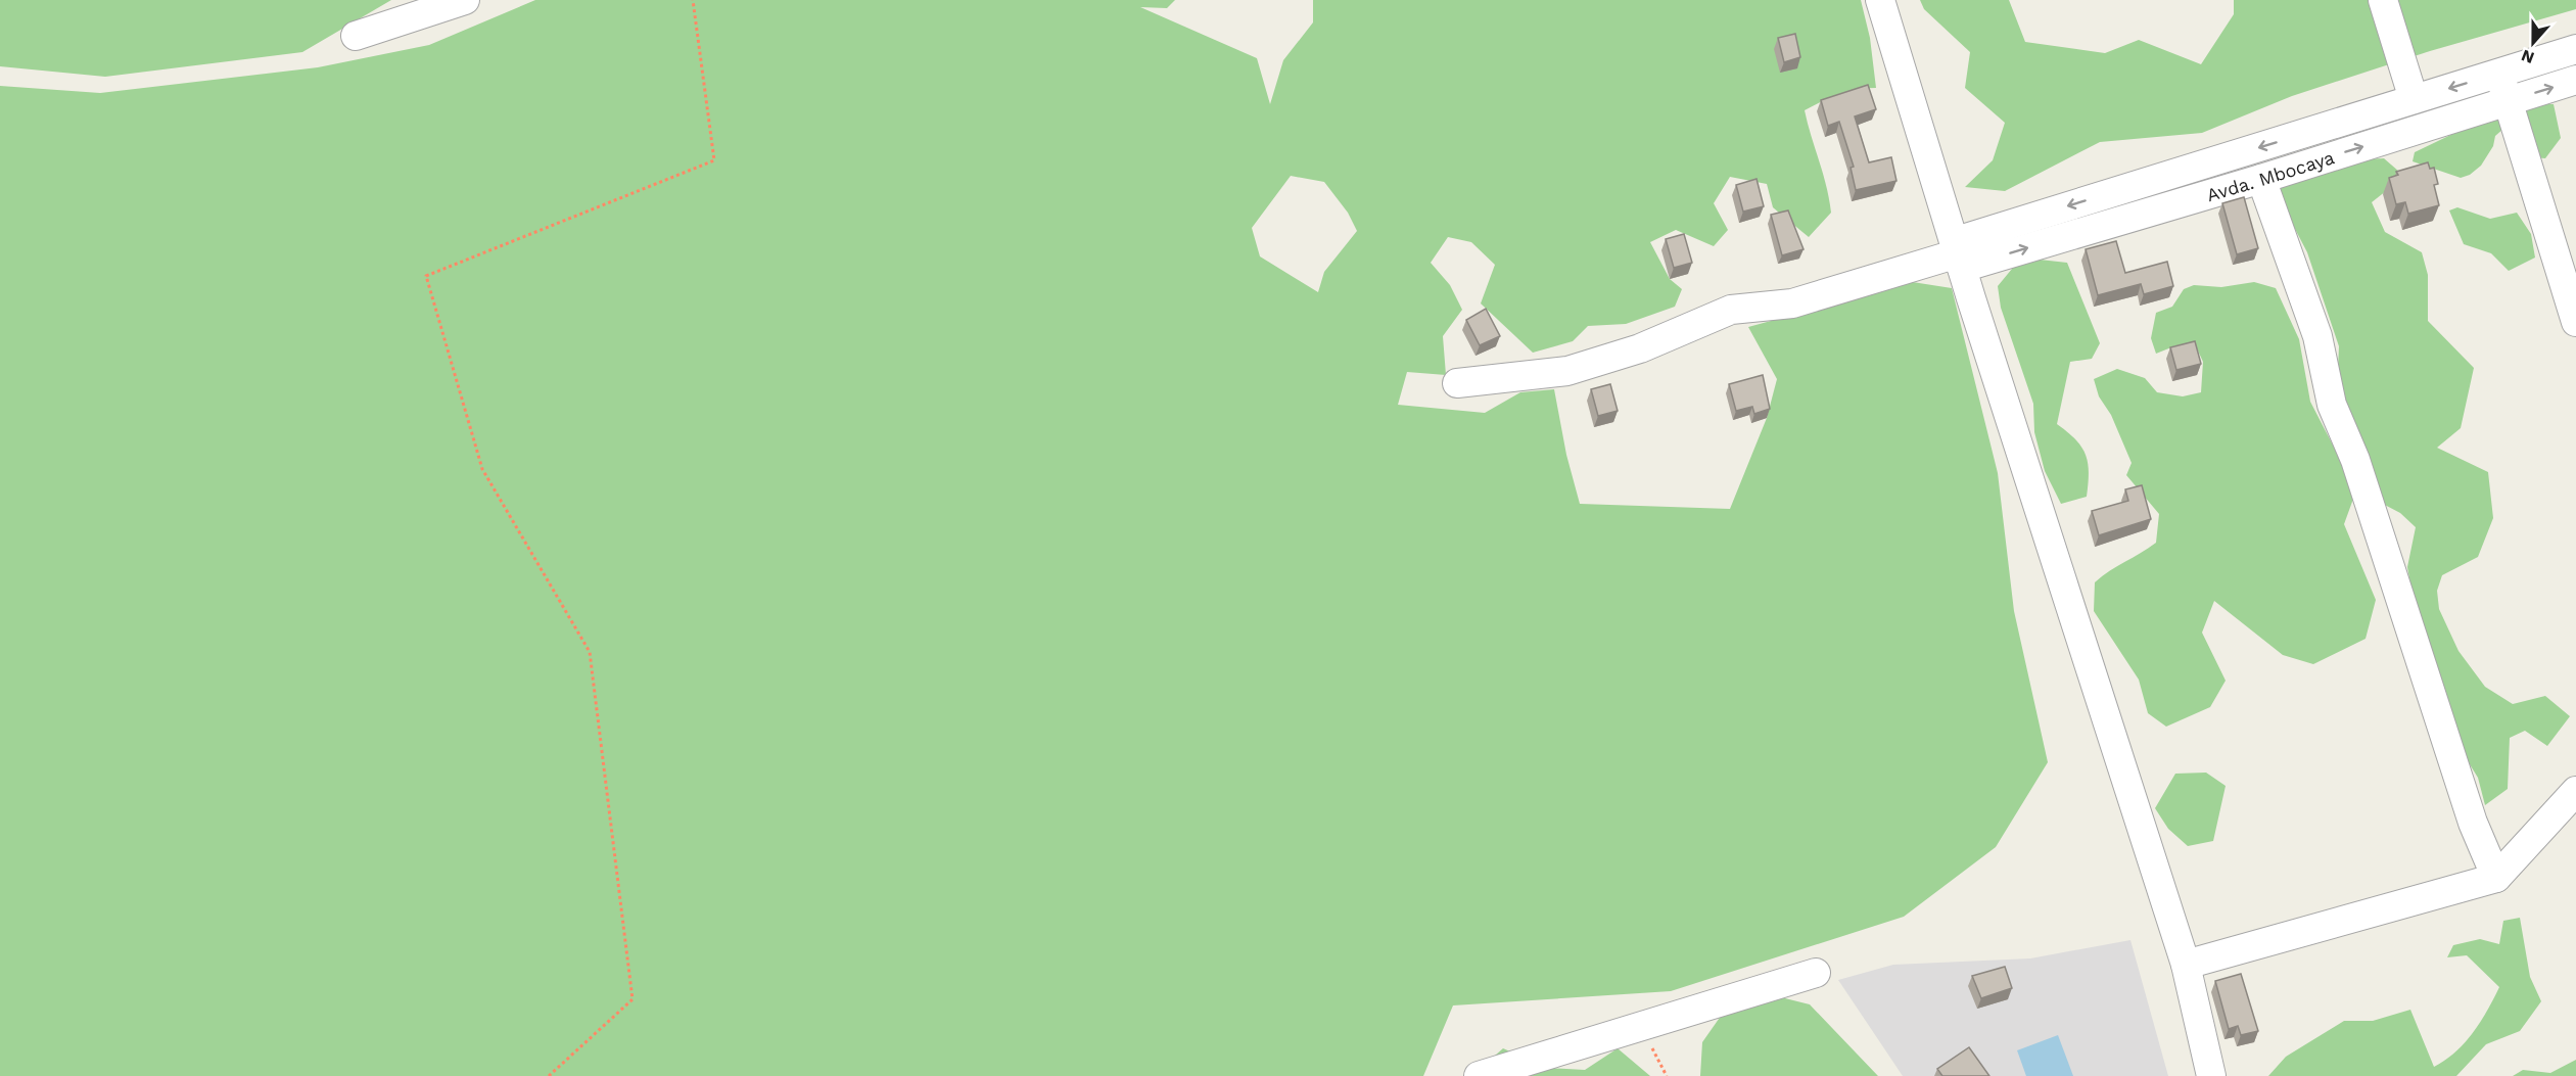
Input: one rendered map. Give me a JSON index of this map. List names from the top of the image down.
{
  "streets": {
    "street": ["Avda. Mbocaya"]
  },
  "north": "bottom"
}
